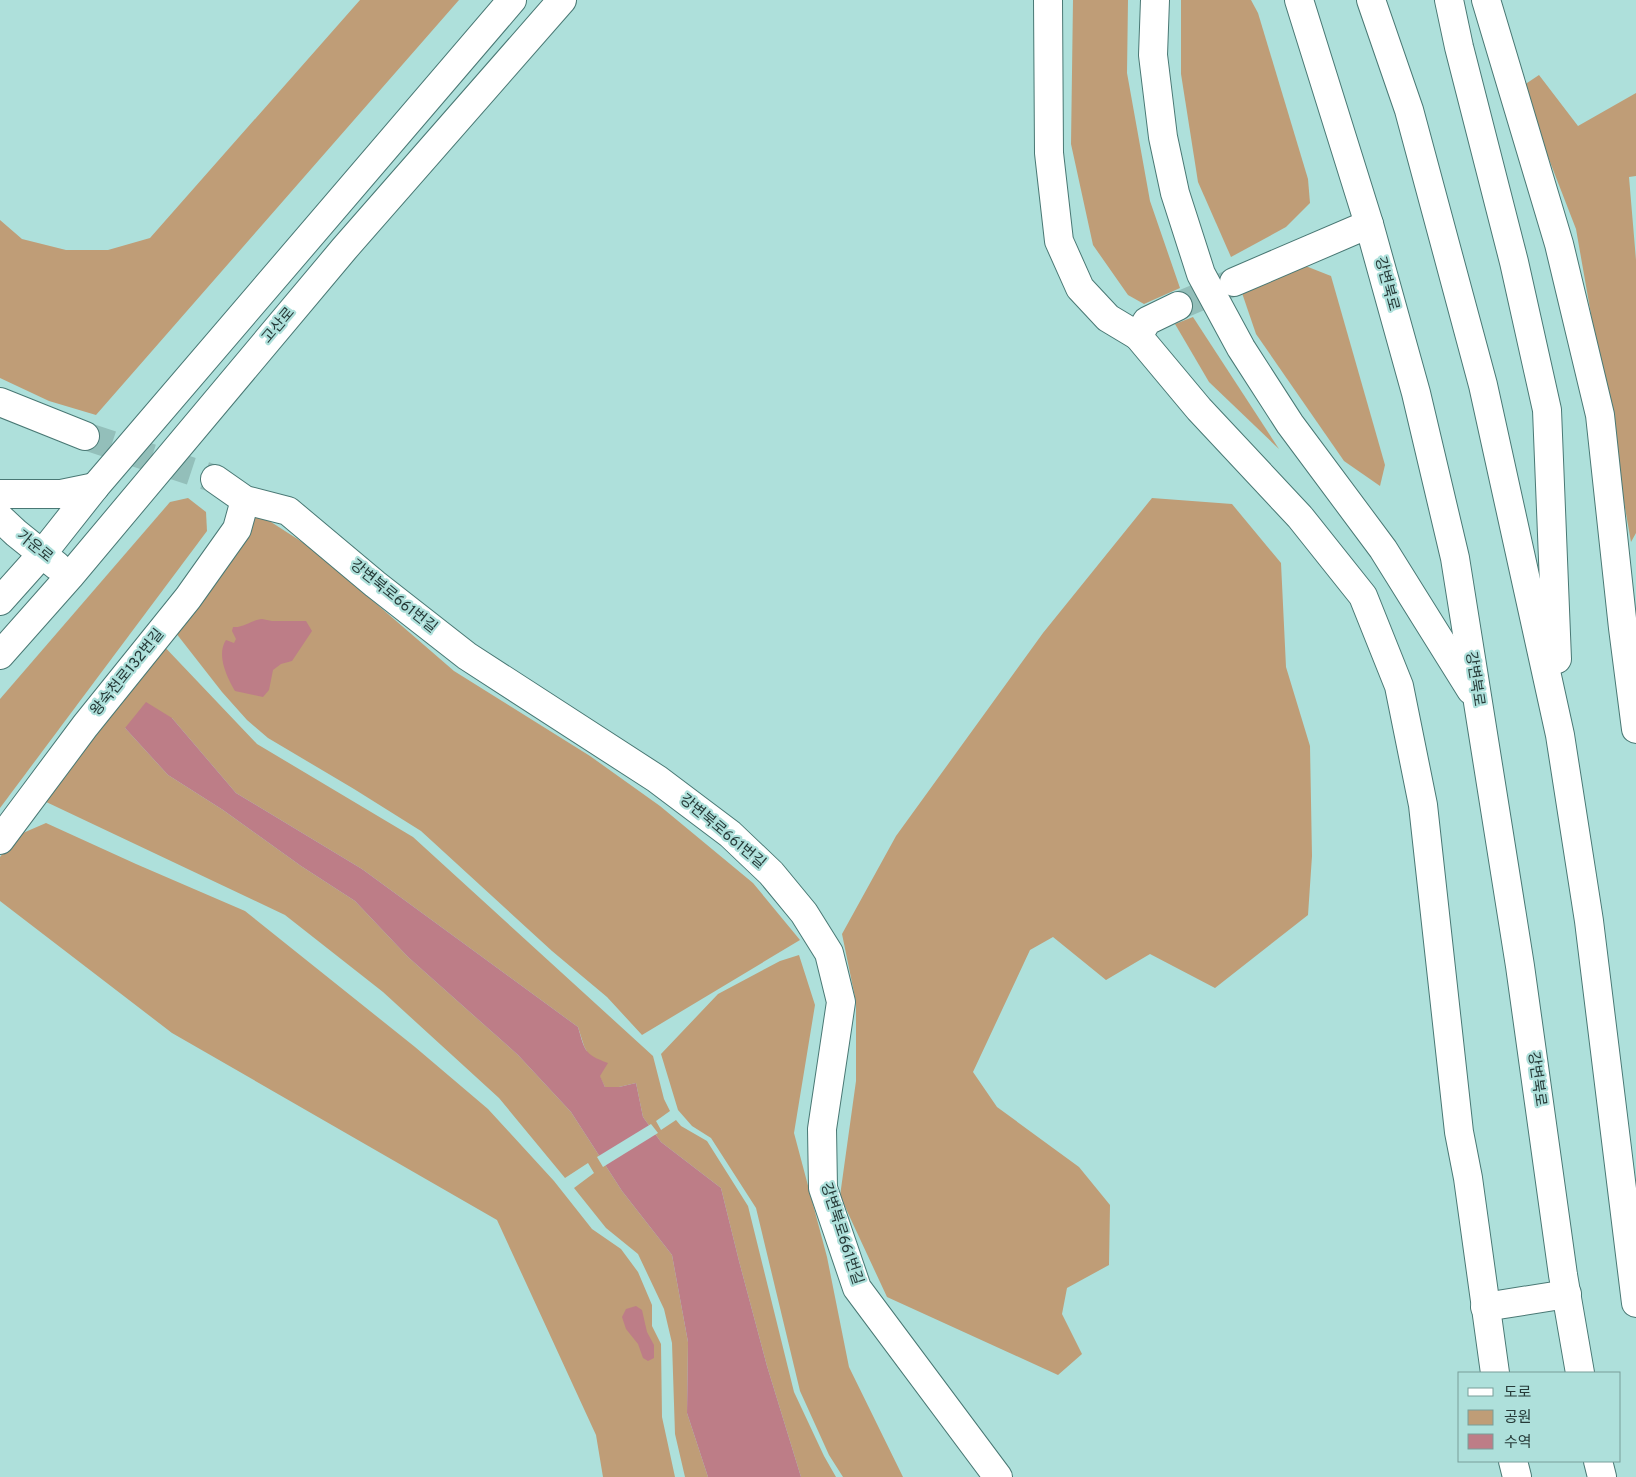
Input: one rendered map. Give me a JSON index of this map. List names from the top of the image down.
{
  "streets": {
    "main road": [
      "강변북로",
      "고산로",
      "가운로",
      "강변북로661번길",
      "왕숙천로132번길"
    ]
  },
  "crossings": [
    ["고산로", "가운로"],
    ["강변북로661번길", "왕숙천로132번길"]
  ],
  "legend": ["도로", "공원", "수역"]
}
